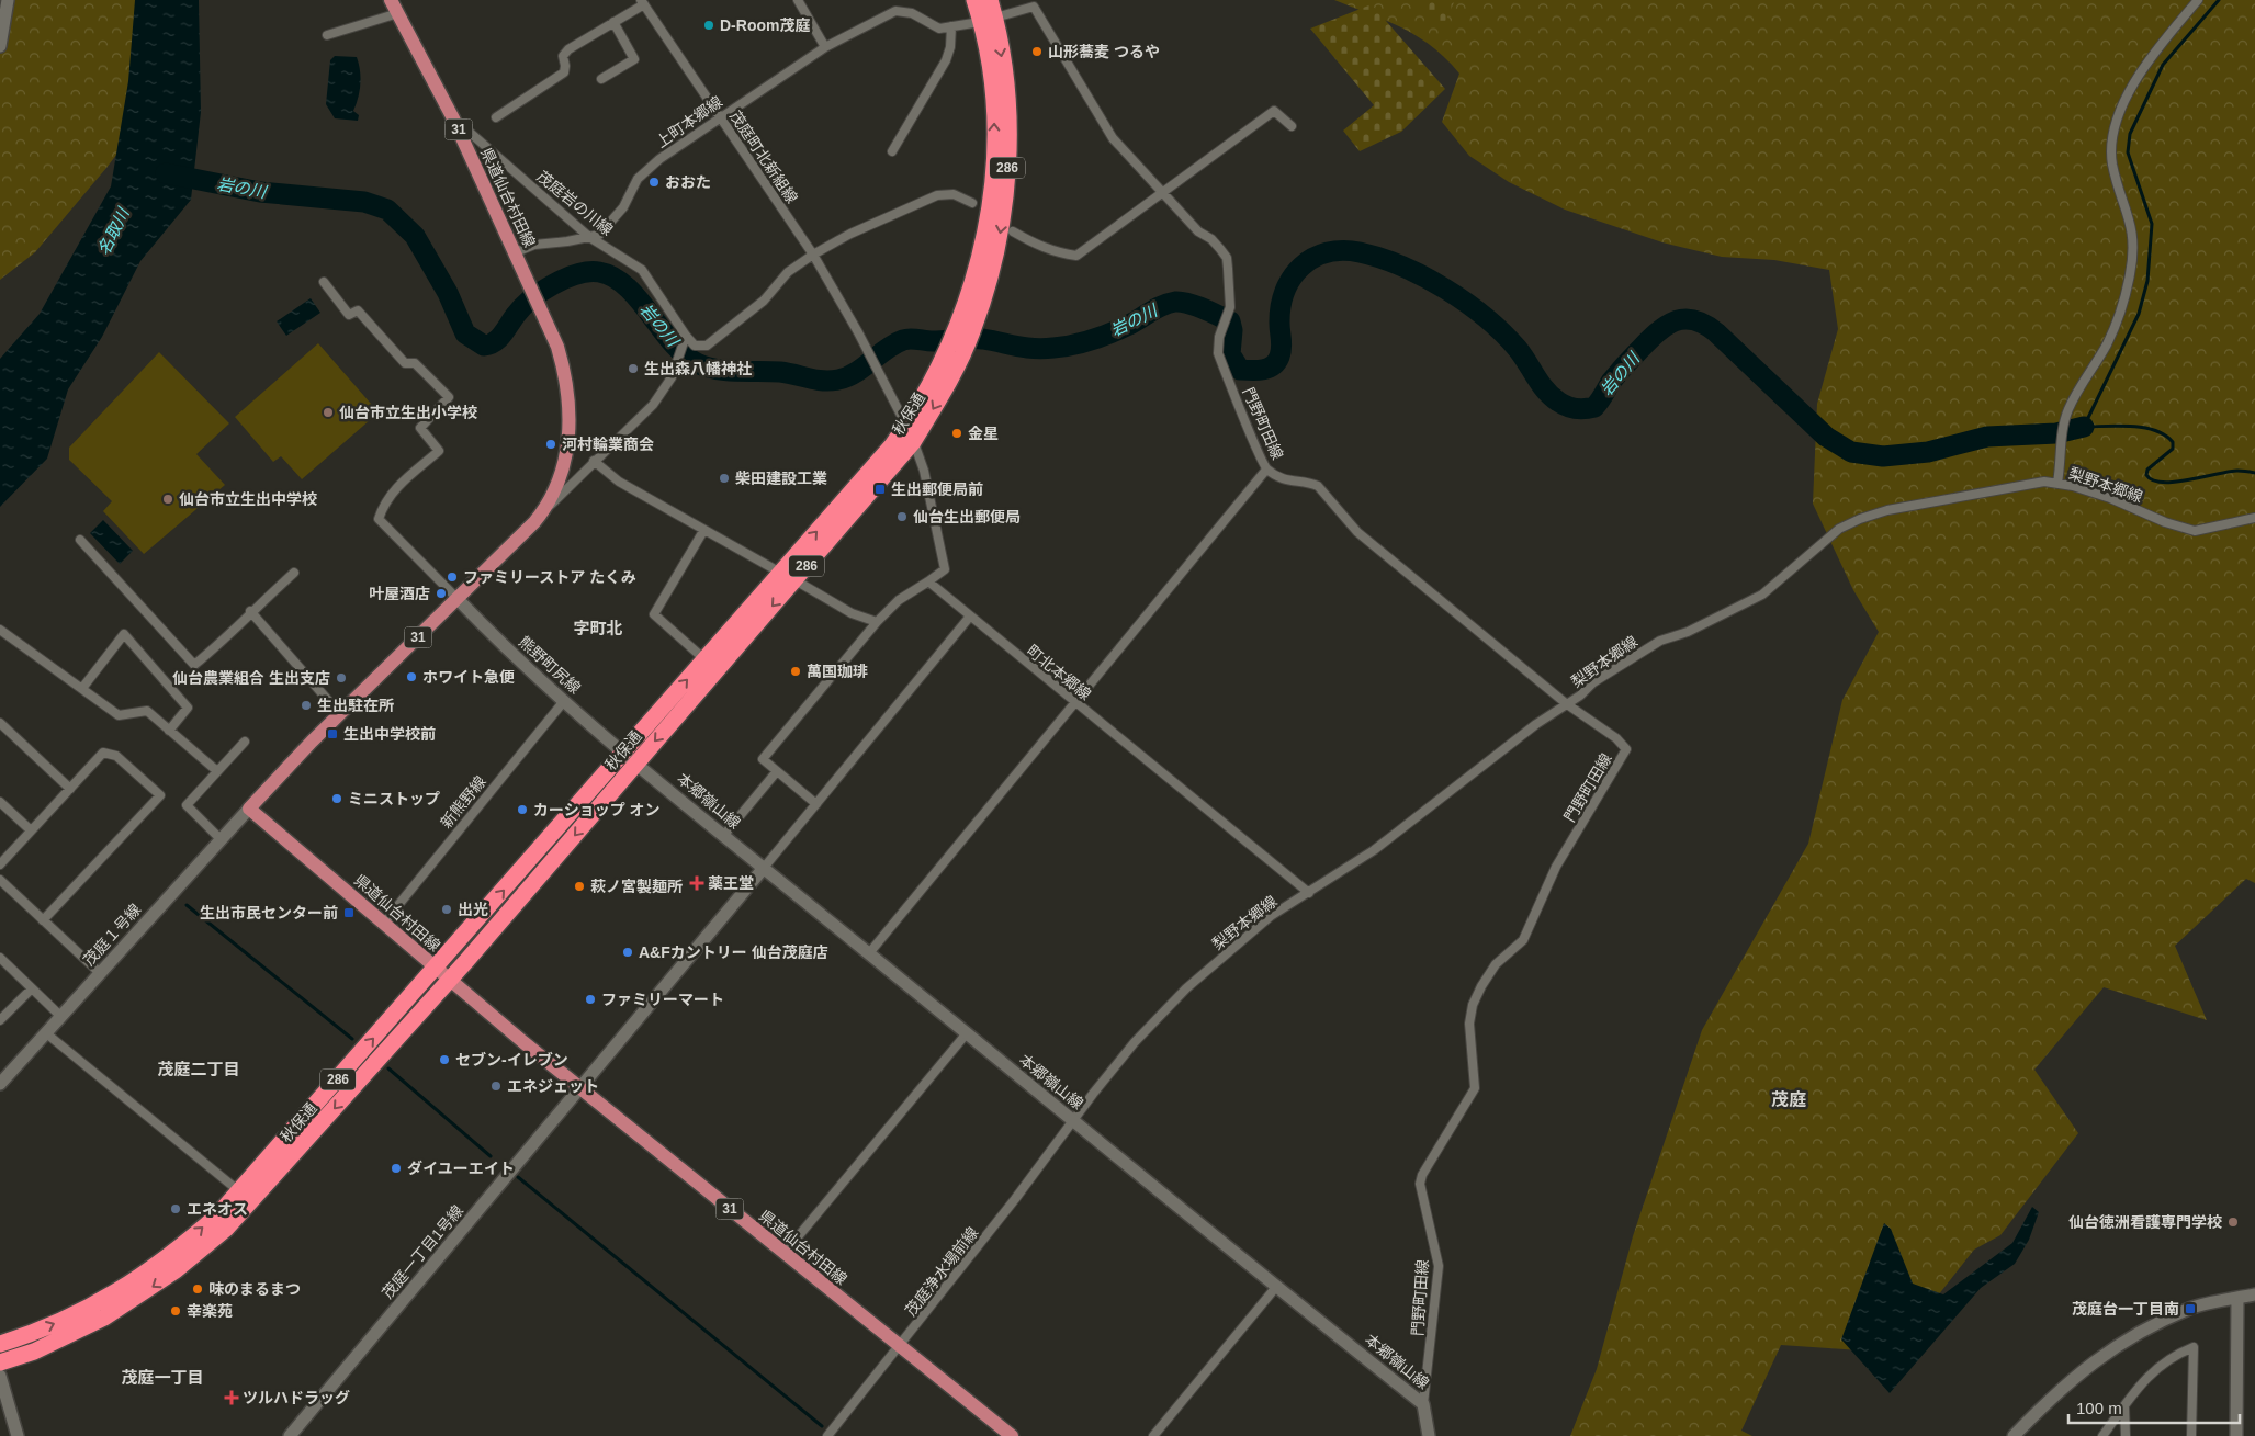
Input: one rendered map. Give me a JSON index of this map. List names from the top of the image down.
{
  "streets": {
    "highway": ["286", "秋保通"],
    "main road": ["31", "県道仙台村田線"],
    "street": [
      "上町本郷線",
      "茂庭町北新組線",
      "茂庭岩の川線",
      "門野町田線",
      "梨野本郷線",
      "熊野町尻線",
      "町北本郷線",
      "本郷嶺山線",
      "新熊野線",
      "茂庭１号線",
      "茂庭一丁目1号線",
      "茂庭浄水場前線"
    ]
  },
  "crossings": [
    ["上町本郷線", "茂庭町北新組線"],
    ["上町本郷線", "茂庭岩の川線"],
    ["31", "県道仙台村田線"],
    ["31", "熊野町尻線"],
    ["31", "茂庭１号線"],
    ["茂庭町北新組線", "秋保通"],
    ["茂庭町北新組線", "町北本郷線"],
    ["県道仙台村田線", "茂庭岩の川線"],
    ["県道仙台村田線", "秋保通"],
    ["県道仙台村田線", "新熊野線"],
    ["県道仙台村田線", "茂庭１号線"],
    ["県道仙台村田線", "茂庭一丁目1号線"],
    ["県道仙台村田線", "茂庭浄水場前線"],
    ["秋保通", "熊野町尻線"],
    ["秋保通", "本郷嶺山線"],
    ["門野町田線", "梨野本郷線"],
    ["門野町田線", "本郷嶺山線"],
    ["梨野本郷線", "町北本郷線"],
    ["梨野本郷線", "本郷嶺山線"],
    ["梨野本郷線", "茂庭浄水場前線"],
    ["熊野町尻線", "本郷嶺山線"],
    ["熊野町尻線", "新熊野線"],
    ["本郷嶺山線", "茂庭一丁目1号線"],
    ["本郷嶺山線", "茂庭浄水場前線"]
  ],
  "districts": [
    "字町北",
    "茂庭二丁目",
    "茂庭",
    "茂庭一丁目"
  ],
  "water": ["岩の川", "名取川"],
  "places": {
    "other": [
      "D-Room茂庭",
      "山形蕎麦 つるや",
      "おおた",
      "生出森八幡神社",
      "仙台市立生出小学校",
      "金星",
      "河村輪業商会",
      "柴田建設工業",
      "仙台市立生出中学校",
      "仙台生出郵便局",
      "ファミリーストア たくみ",
      "叶屋酒店",
      "萬国珈琲",
      "ホワイト急便",
      "仙台農業組合 生出支店",
      "生出駐在所",
      "ミニストップ",
      "カーショップ オン",
      "萩ノ宮製麺所",
      "出光",
      "A&Fカントリー 仙台茂庭店",
      "ファミリーマート",
      "セブン-イレブン",
      "エネジェット",
      "ダイユーエイト",
      "エネオス",
      "仙台徳洲看護専門学校",
      "味のまるまつ",
      "幸楽苑"
    ],
    "transit": [
      "生出郵便局前",
      "生出中学校前",
      "生出市民センター前",
      "茂庭台一丁目南"
    ],
    "health": ["薬王堂", "ツルハドラッグ"]
  },
  "scale_bar": "100 m"
}
